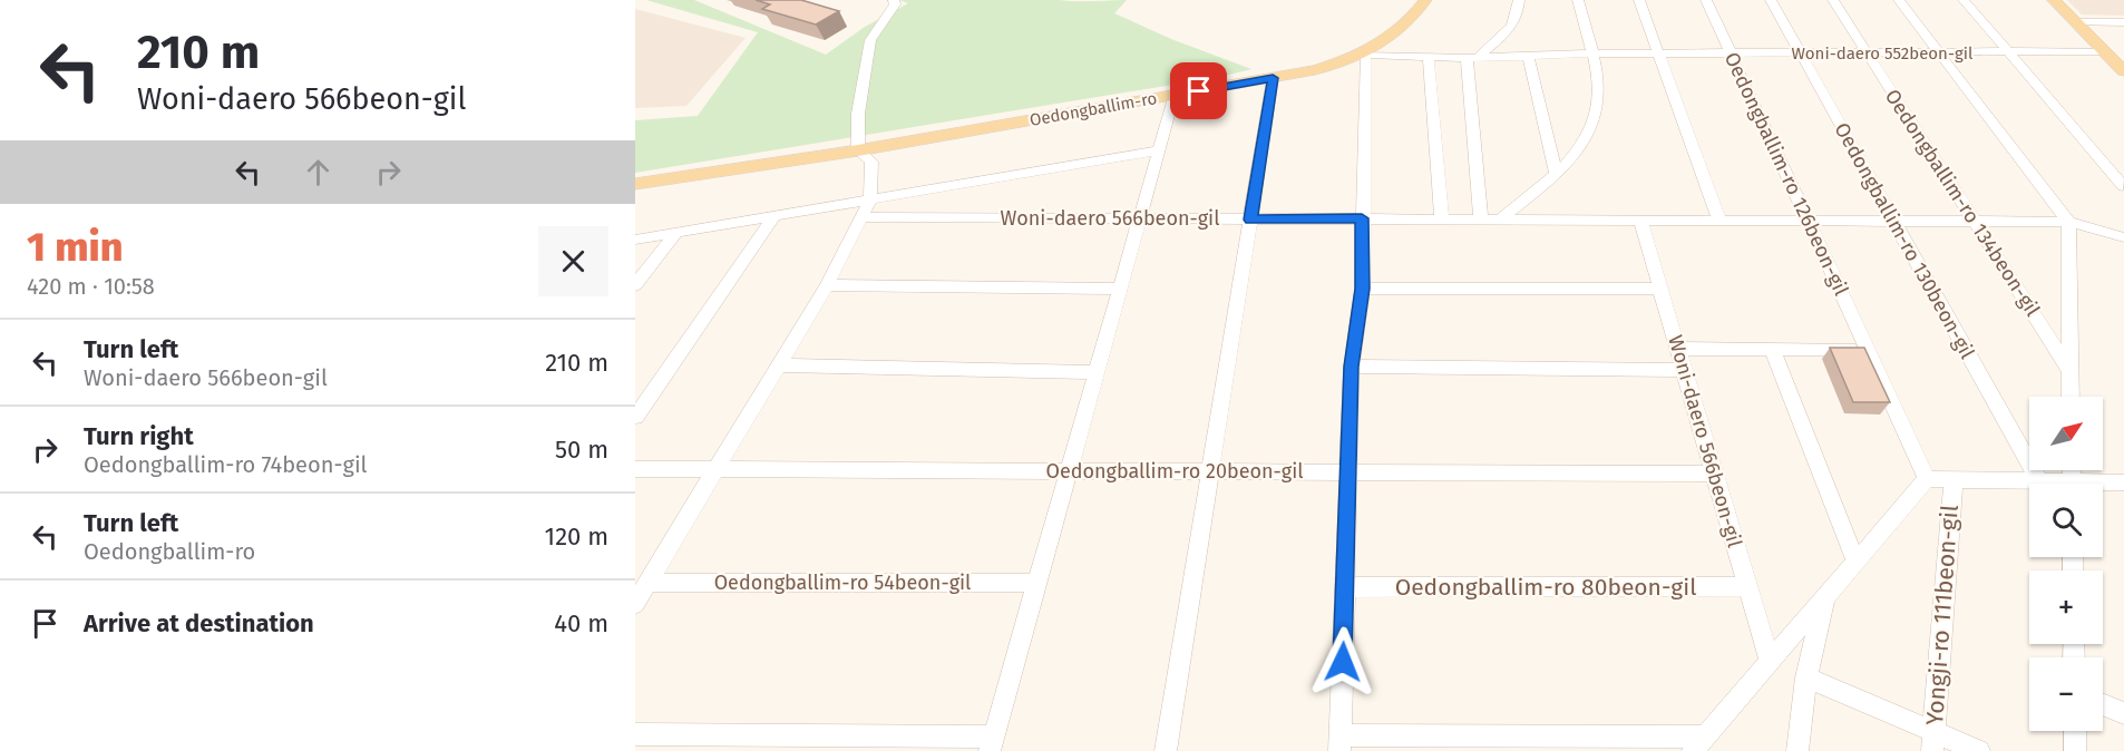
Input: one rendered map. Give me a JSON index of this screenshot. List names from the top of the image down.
{
  "streets": {
    "main road": ["Oedongballim-ro"],
    "street": [
      "Woni-daero 552beon-gil",
      "Oedongballim-ro 126beon-gil",
      "Oedongballim-ro 134beon-gil",
      "Woni-daero 566beon-gil",
      "Oedongballim-ro 130beon-gil",
      "Oedongballim-ro 20beon-gil",
      "Oedongballim-ro 54beon-gil",
      "Oedongballim-ro 80beon-gil",
      "Yongji-ro 111beon-gil"
    ]
  },
  "crossings": [
    ["Woni-daero 552beon-gil", "Oedongballim-ro"],
    ["Woni-daero 552beon-gil", "Oedongballim-ro 126beon-gil"],
    ["Woni-daero 552beon-gil", "Oedongballim-ro 134beon-gil"],
    ["Woni-daero 552beon-gil", "Oedongballim-ro 130beon-gil"],
    ["Oedongballim-ro 126beon-gil", "Woni-daero 566beon-gil"],
    ["Oedongballim-ro 134beon-gil", "Woni-daero 566beon-gil"],
    ["Woni-daero 566beon-gil", "Oedongballim-ro 130beon-gil"],
    ["Woni-daero 566beon-gil", "Oedongballim-ro 20beon-gil"],
    ["Woni-daero 566beon-gil", "Oedongballim-ro 80beon-gil"]
  ],
  "north": "top right",
  "page": {
    "turn": ["210 m", "Woni-daero 566beon-gil"],
    "heading": ["1 min", "420 m · 10:58"],
    "list": [
      {
        "name": "Turn left",
        "note": "Woni-daero 566beon-gil",
        "value": "210 m"
      },
      {
        "name": "Turn right",
        "note": "Oedongballim-ro 74beon-gil",
        "value": "50 m"
      },
      {
        "name": "Turn left",
        "note": "Oedongballim-ro",
        "value": "120 m"
      },
      {
        "name": "Arrive at destination",
        "value": "40 m"
      }
    ],
    "map_buttons": ["+", "−"]
  }
}
